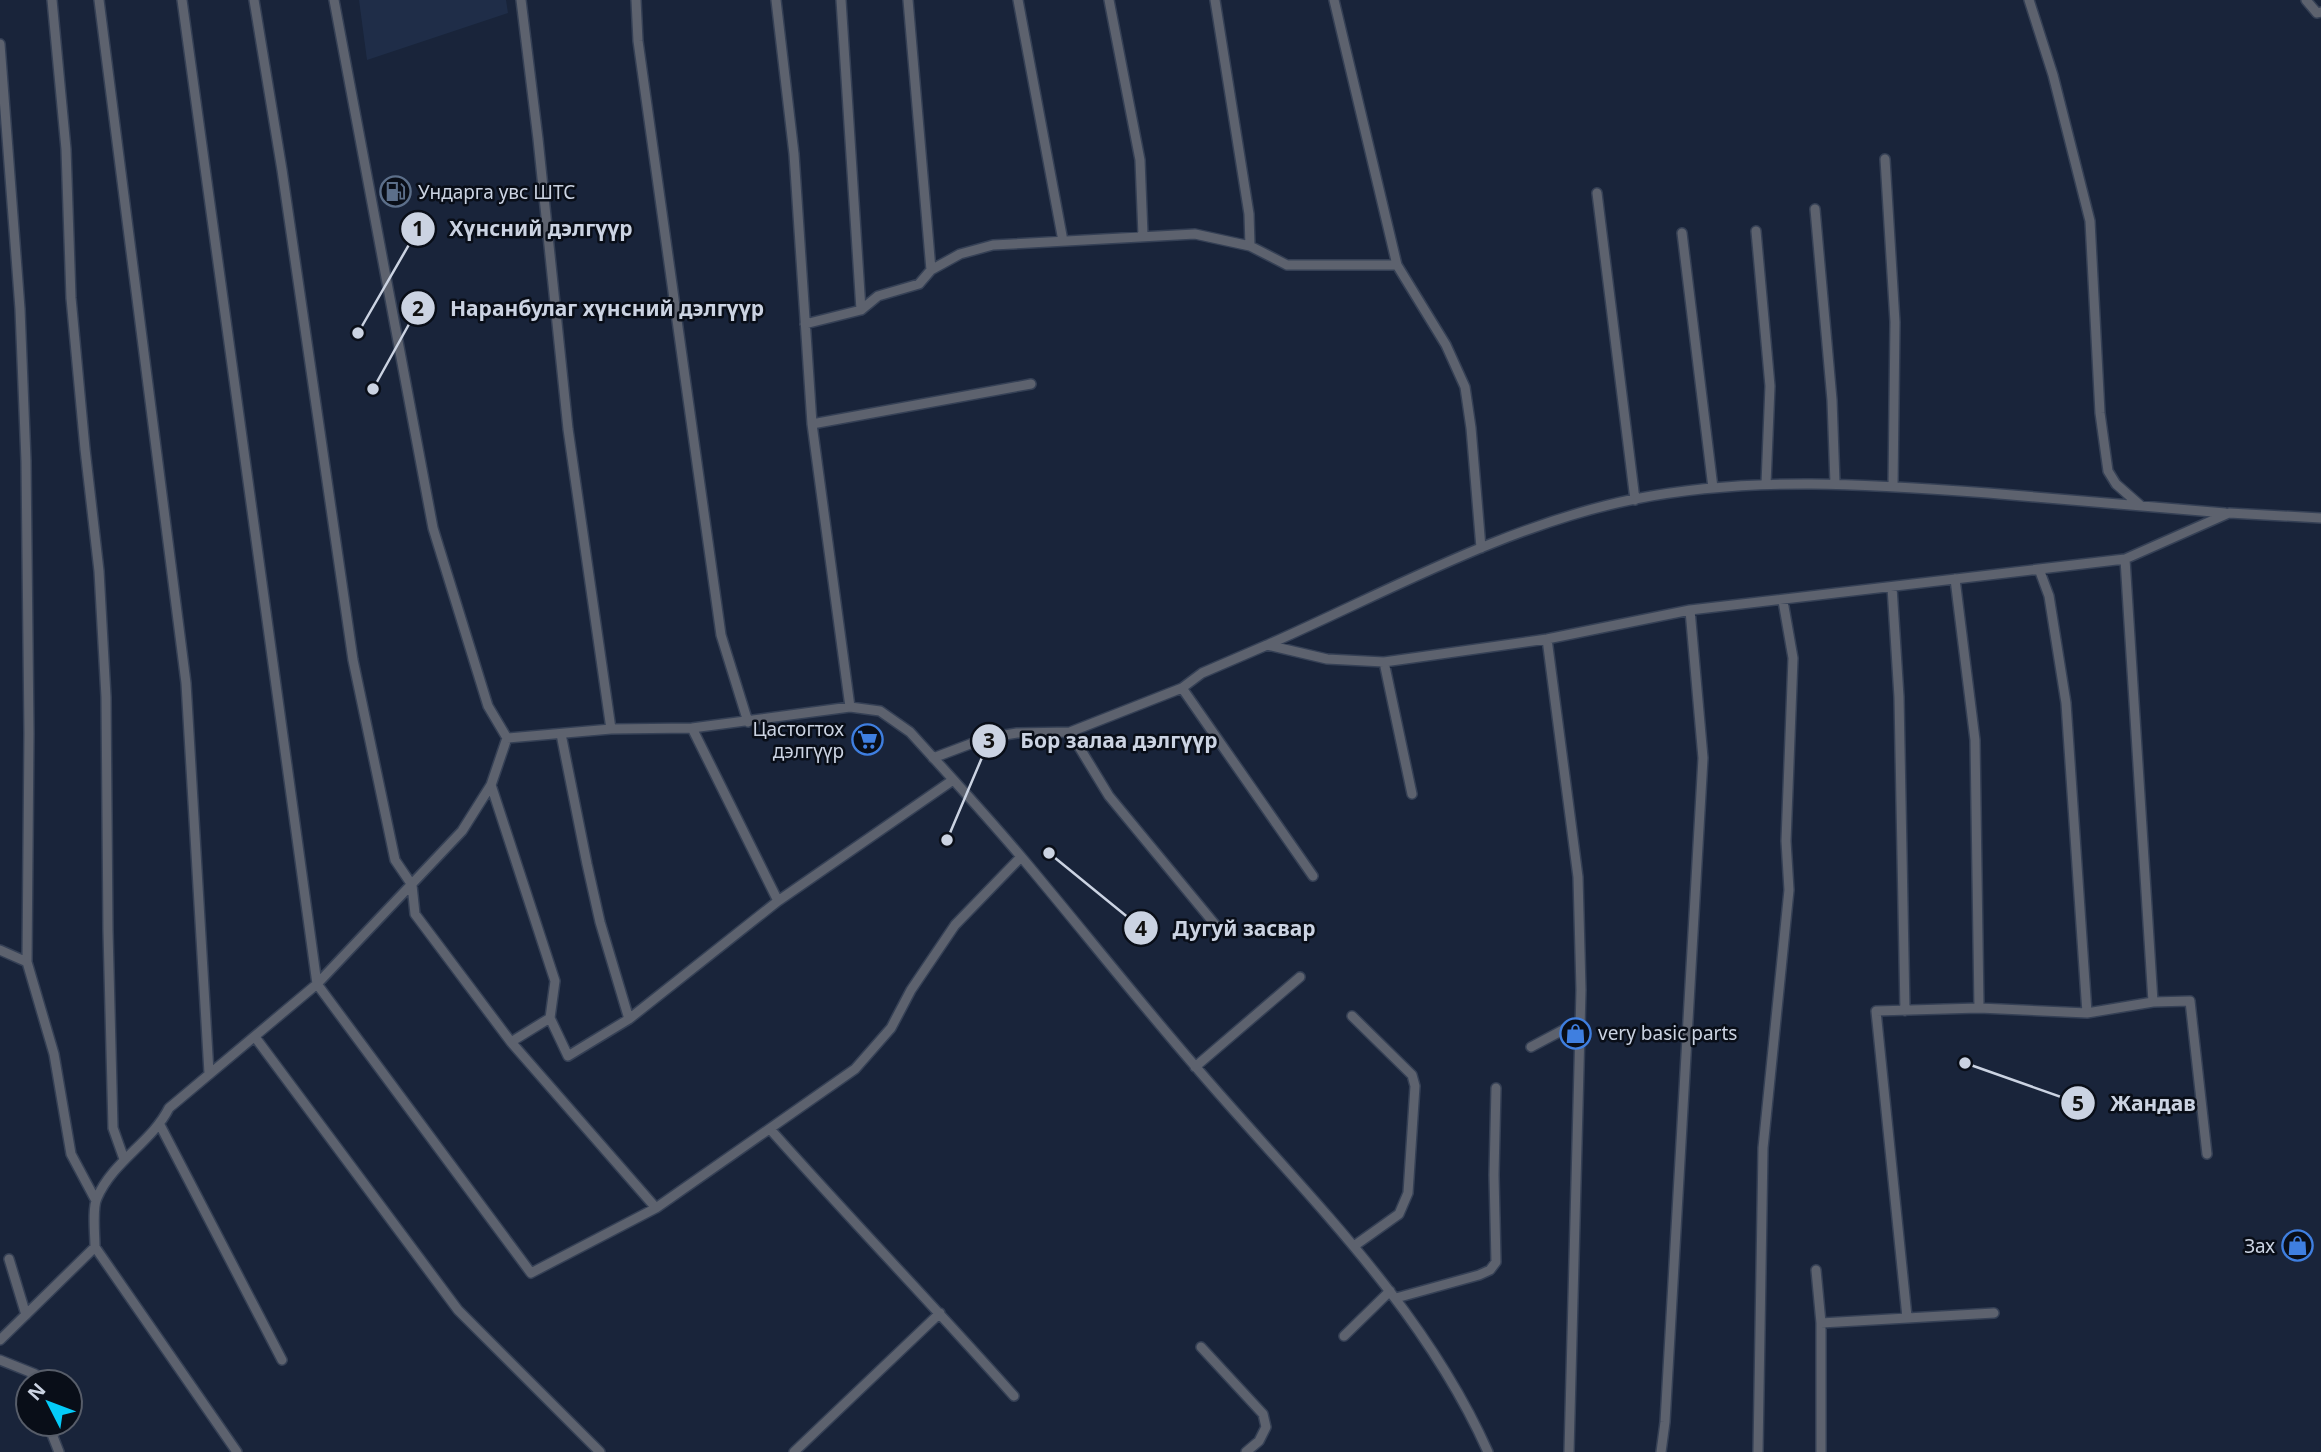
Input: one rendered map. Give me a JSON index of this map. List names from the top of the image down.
{
  "places": {
    "fuel station": ["Ундарга увс ШТС"],
    "other": [
      "Хүнсний дэлгүүр",
      "Наранбулаг хүнсний дэлгүүр",
      "Бор залаа дэлгүүр",
      "Дугуй засвар",
      "Жандав"
    ],
    "supermarket": ["Цастогтох дэлгүүр"],
    "shop": ["very basic parts", "Зах"]
  },
  "north": "top left"
}
